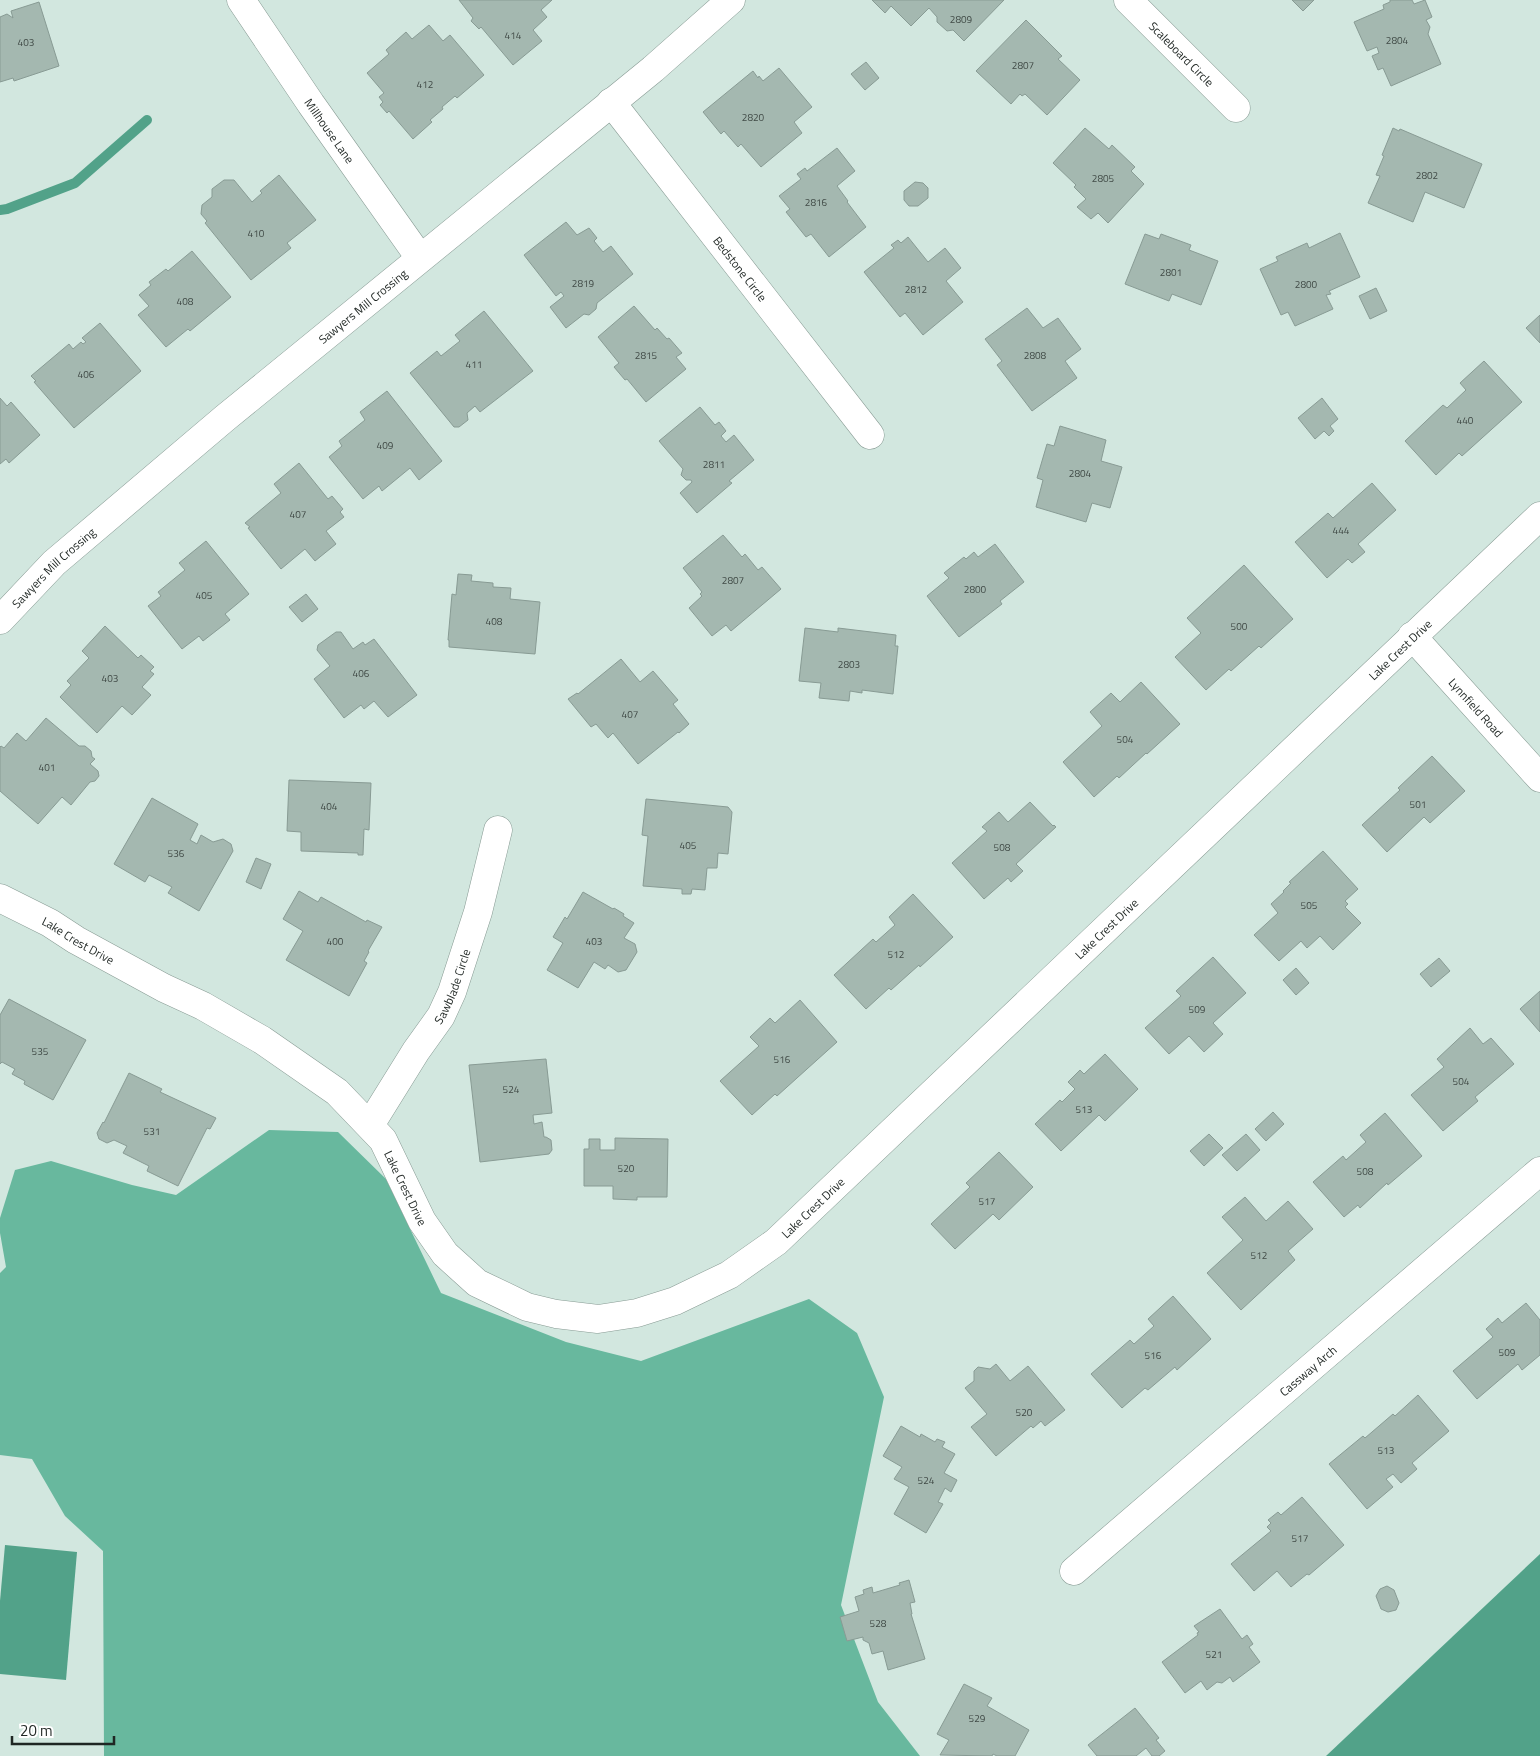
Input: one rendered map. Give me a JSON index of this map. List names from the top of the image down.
{
  "streets": {
    "street": [
      "Scaleboard Circle",
      "Millhouse Lane",
      "Bedstone Circle",
      "Sawyers Mill Crossing",
      "Lake Crest Drive",
      "Lynnfield Road",
      "Sawblade Circle",
      "Cassway Arch"
    ]
  },
  "crossings": [
    ["Millhouse Lane", "Sawyers Mill Crossing"],
    ["Bedstone Circle", "Sawyers Mill Crossing"],
    ["Lake Crest Drive", "Lynnfield Road"],
    ["Lake Crest Drive", "Sawblade Circle"]
  ],
  "house_numbers": [
    "2809",
    "414",
    "2804",
    "403",
    "2807",
    "412",
    "2820",
    "2802",
    "2805",
    "2816",
    "410",
    "2801",
    "2819",
    "2800",
    "2812",
    "408",
    "2815",
    "2808",
    "411",
    "406",
    "440",
    "409",
    "2811",
    "2804",
    "407",
    "444",
    "2807",
    "2800",
    "405",
    "408",
    "500",
    "2803",
    "406",
    "403",
    "407",
    "504",
    "401",
    "501",
    "404",
    "405",
    "508",
    "536",
    "505",
    "400",
    "403",
    "512",
    "509",
    "535",
    "516",
    "504",
    "524",
    "513",
    "531",
    "520",
    "508",
    "517",
    "512",
    "509",
    "516",
    "520",
    "513",
    "524",
    "517",
    "528",
    "521",
    "529"
  ],
  "scale_bar": "20 m"
}
